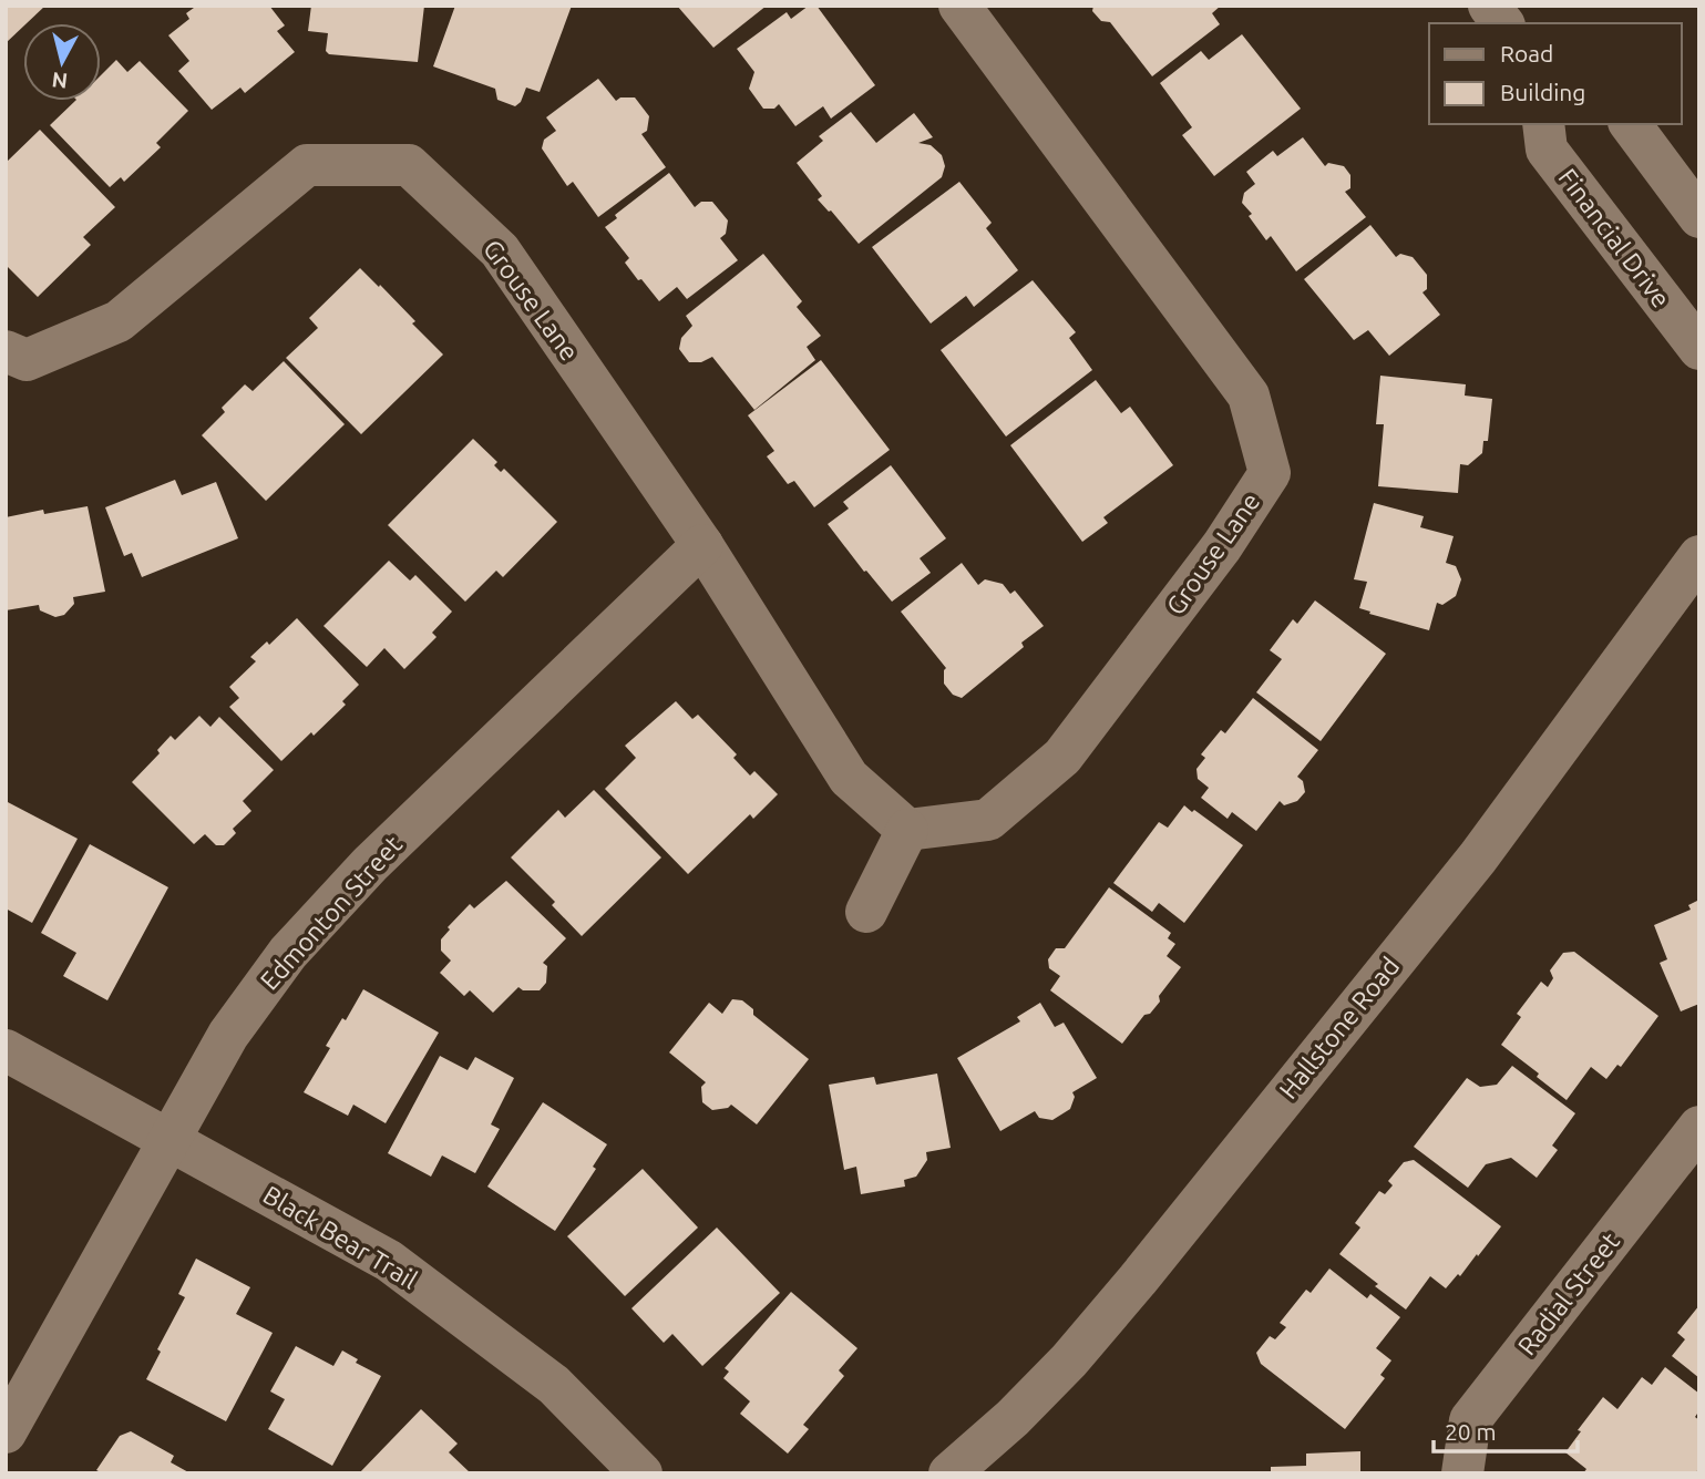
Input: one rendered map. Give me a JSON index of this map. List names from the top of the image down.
{
  "streets": {
    "street": [
      "Financial Drive",
      "Grouse Lane",
      "Edmonton Street",
      "Hallstone Road",
      "Black Bear Trail",
      "Radial Street"
    ]
  },
  "crossings": [
    ["Grouse Lane", "Edmonton Street"],
    ["Edmonton Street", "Black Bear Trail"]
  ],
  "legend": ["Road", "Building"],
  "scale_bar": "20 m",
  "north": "bottom"
}
